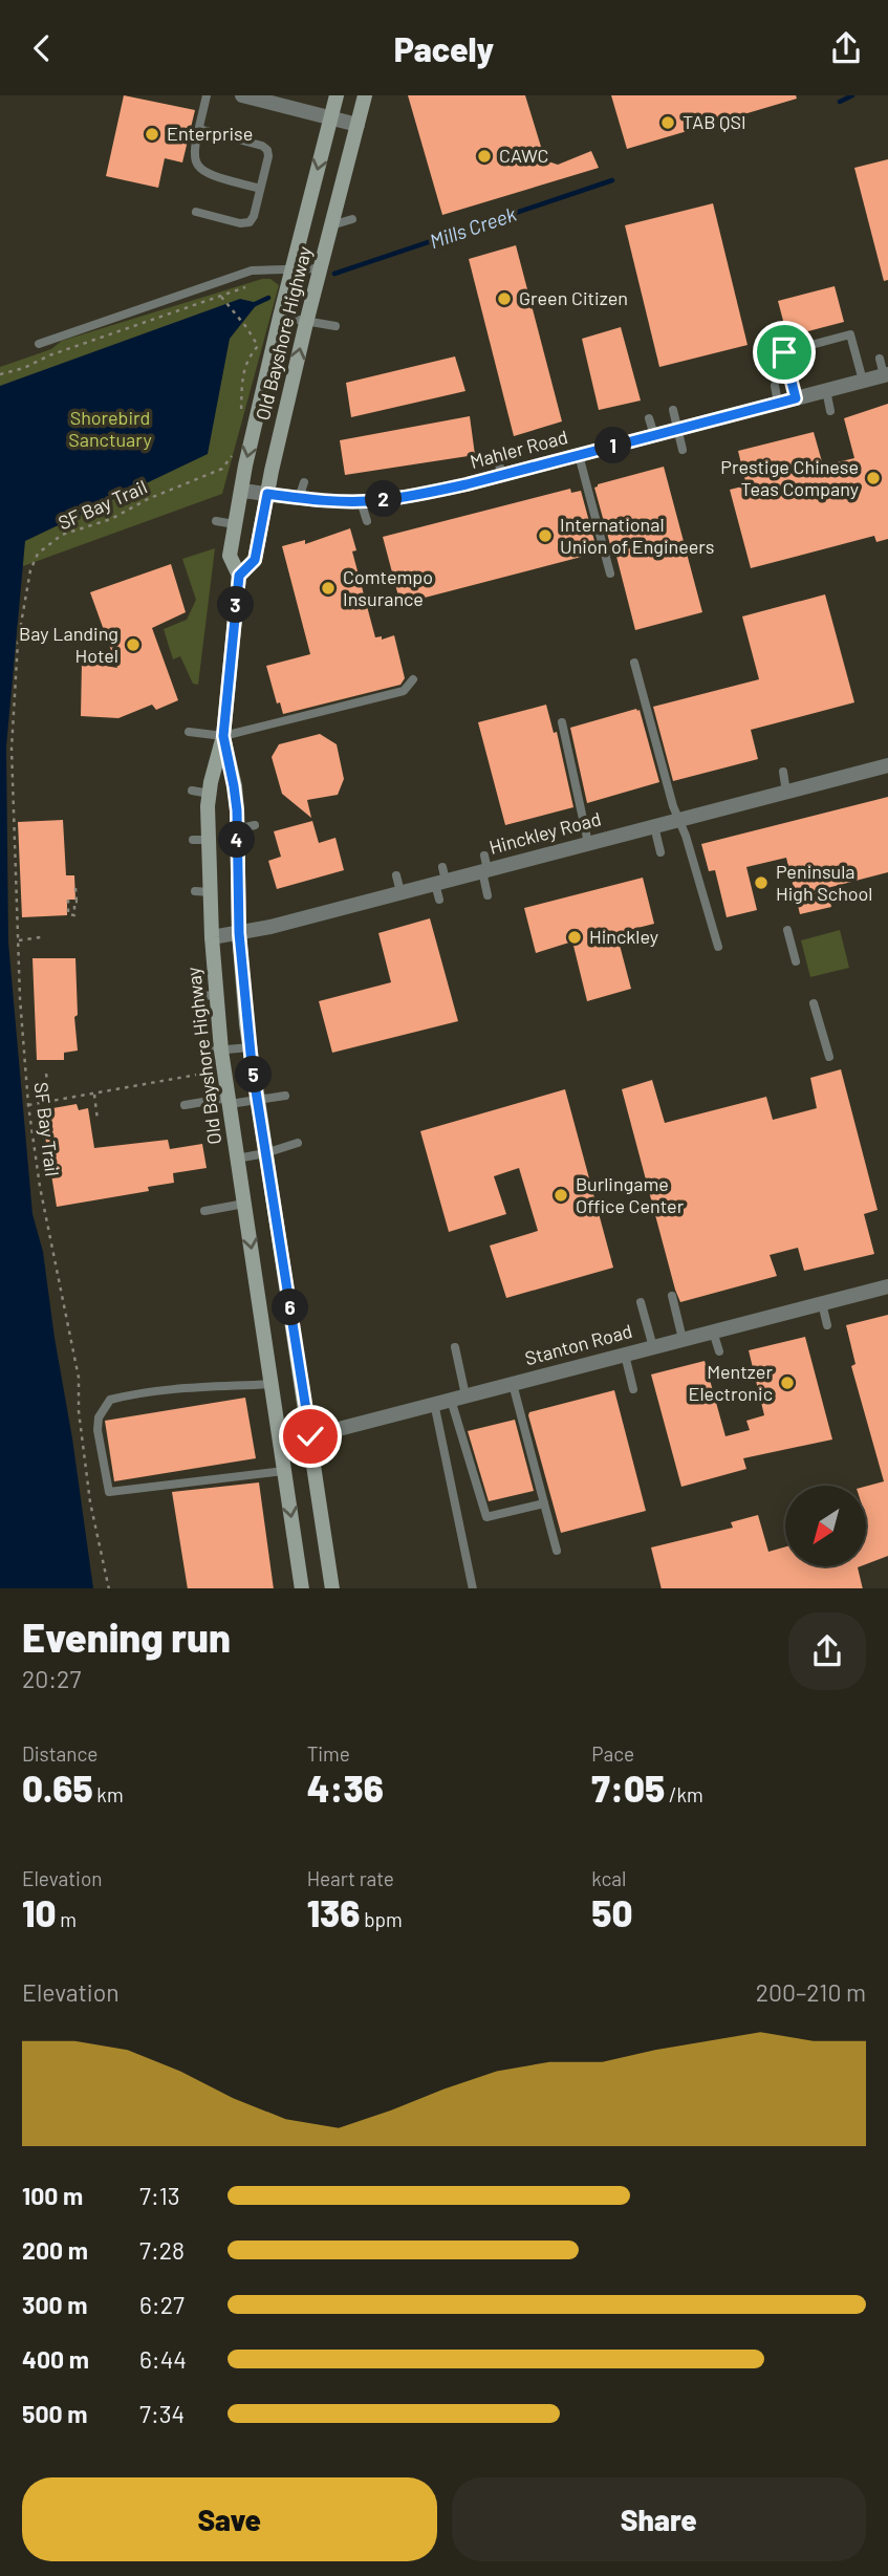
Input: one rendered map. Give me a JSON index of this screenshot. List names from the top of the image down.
{
  "streets": {
    "main road": ["Old Bayshore Highway"],
    "street": ["Mahler Road", "Hinckley Road", "Stanton Road"],
    "path": ["SF Bay Trail"]
  },
  "crossings": [
    ["Old Bayshore Highway", "Mahler Road"],
    ["Old Bayshore Highway", "Hinckley Road"],
    ["Old Bayshore Highway", "Stanton Road"]
  ],
  "water": ["Mills Creek"],
  "parks": ["Shorebird Sanctuary"],
  "places": [
    "TAB QSI",
    "Enterprise",
    "CAWC",
    "Green Citizen",
    "Prestige Chinese Teas Company",
    "International Union of Engineers",
    "Comtempo Insurance",
    "Bay Landing Hotel",
    "Peninsula High School",
    "Hinckley",
    "Burlingame Office Center",
    "Mentzer Electronic"
  ],
  "north": "bottom left",
  "page": {
    "header": "Pacely",
    "pins": [
      "1",
      "2",
      "3",
      "4",
      "5",
      "6"
    ],
    "heading": ["Evening run", "20:27"],
    "stats": [
      ["Distance", "0.65 km"],
      ["Time", "4:36"],
      ["Pace", "7:05 /km"],
      ["Elevation", "10 m"],
      ["Heart rate", "136 bpm"],
      ["kcal", "50"]
    ],
    "chart": ["Elevation", "200–210 m"],
    "list": [
      {
        "name": "100 m",
        "note": "7:13"
      },
      {
        "name": "200 m",
        "note": "7:28"
      },
      {
        "name": "300 m",
        "note": "6:27"
      },
      {
        "name": "400 m",
        "note": "6:44"
      },
      {
        "name": "500 m",
        "note": "7:34"
      }
    ],
    "buttons": ["Save", "Share"]
  }
}
